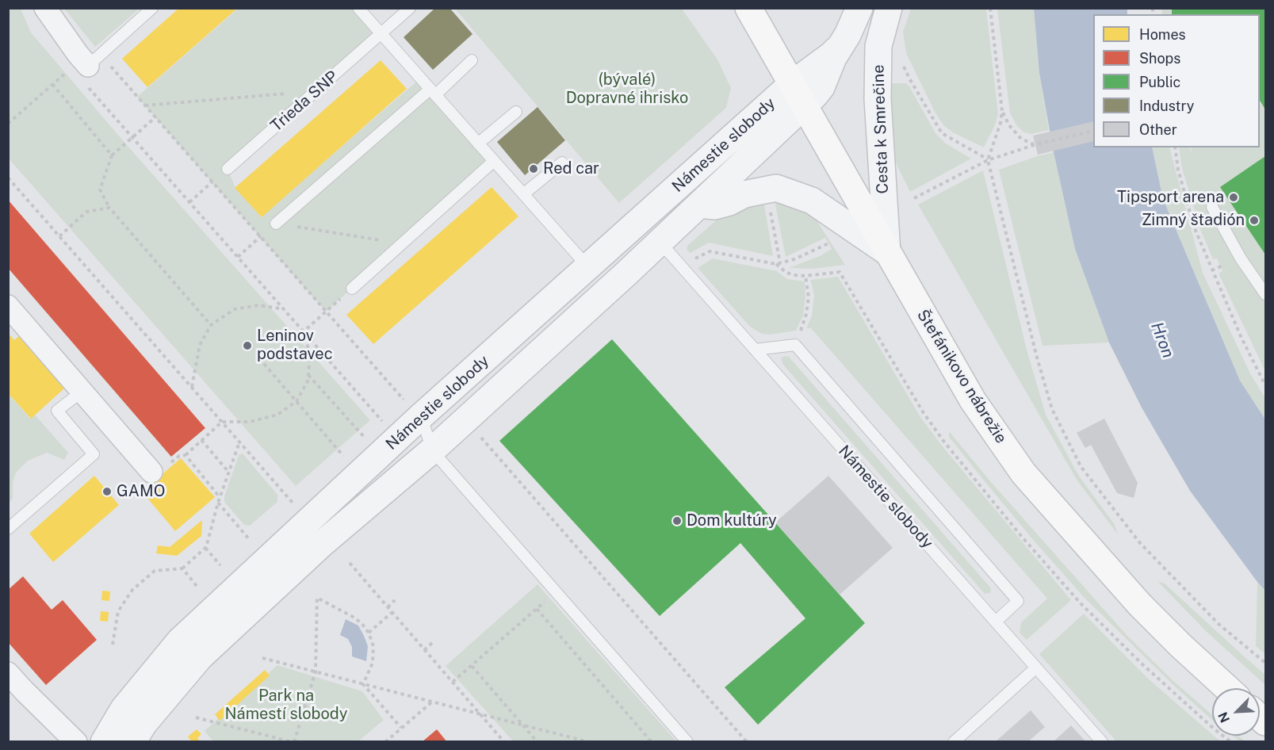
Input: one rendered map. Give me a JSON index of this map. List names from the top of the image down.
{
  "streets": {
    "main road": ["Štefánikovo nábrežie"],
    "street": ["Cesta k Smrečine", "Námestie slobody"],
    "lane": ["Trieda SNP"]
  },
  "crossings": [
    ["Cesta k Smrečine", "Námestie slobody"],
    ["Cesta k Smrečine", "Štefánikovo nábrežie"],
    ["Námestie slobody", "Štefánikovo nábrežie"]
  ],
  "water": ["Hron"],
  "parks": ["(bývalé) Dopravné ihrisko", "Park na Námestí slobody"],
  "places": [
    "Red car",
    "Tipsport arena",
    "Zimný štadión",
    "Leninov podstavec",
    "GAMO",
    "Dom kultúry"
  ],
  "legend": [
    "Homes",
    "Shops",
    "Public",
    "Industry",
    "Other"
  ],
  "north": "bottom left"
}
